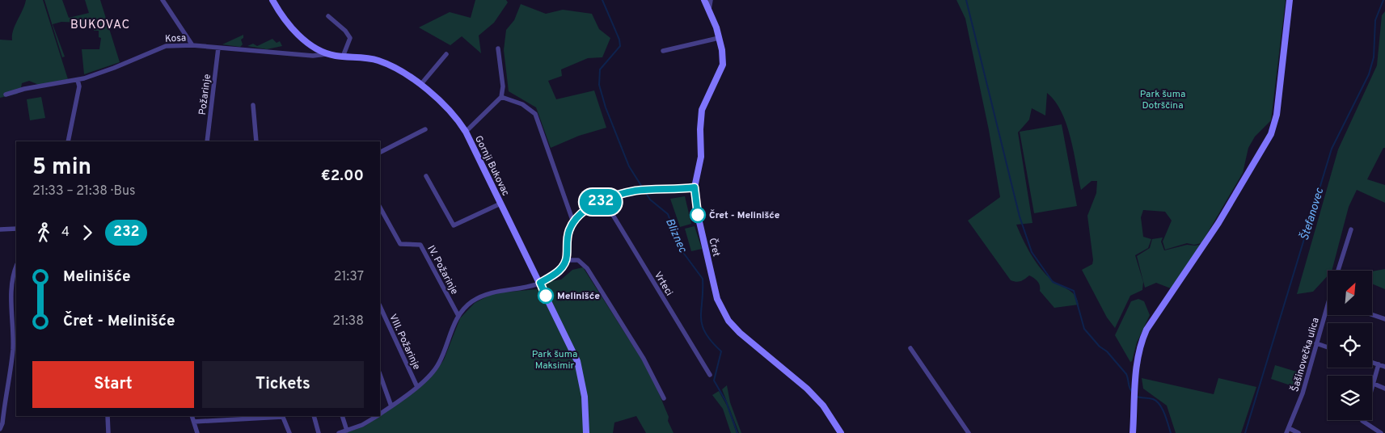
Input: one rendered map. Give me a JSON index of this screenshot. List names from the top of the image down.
{
  "streets": {
    "street": [
      "Kosa",
      "Požarinje",
      "Gornji Bukovac",
      "Čret",
      "IV. Požarinje",
      "Vrteci",
      "VIII. Požarinje",
      "Šašinovečka ulica"
    ]
  },
  "crossings": [
    ["Kosa", "Požarinje"],
    ["Kosa", "Gornji Bukovac"]
  ],
  "districts": ["BUKOVAC"],
  "water": ["Štefanovec", "Bliznec"],
  "parks": ["Park šuma Dotrščina", "Park šuma Maksimir"],
  "places": ["Čret - Melinišće", "Melinišće"],
  "lines": ["bus line 232"],
  "north": "top right",
  "page": {
    "on_map": "232",
    "heading": ["5 min", "21:33 – 21:38 · Bus", "€2.00"],
    "legs": ["4", "232"],
    "list": [
      {
        "name": "Melinišće",
        "value": "21:37"
      },
      {
        "name": "Čret - Melinišće",
        "value": "21:38"
      }
    ],
    "buttons": ["Start", "Tickets"]
  }
}
